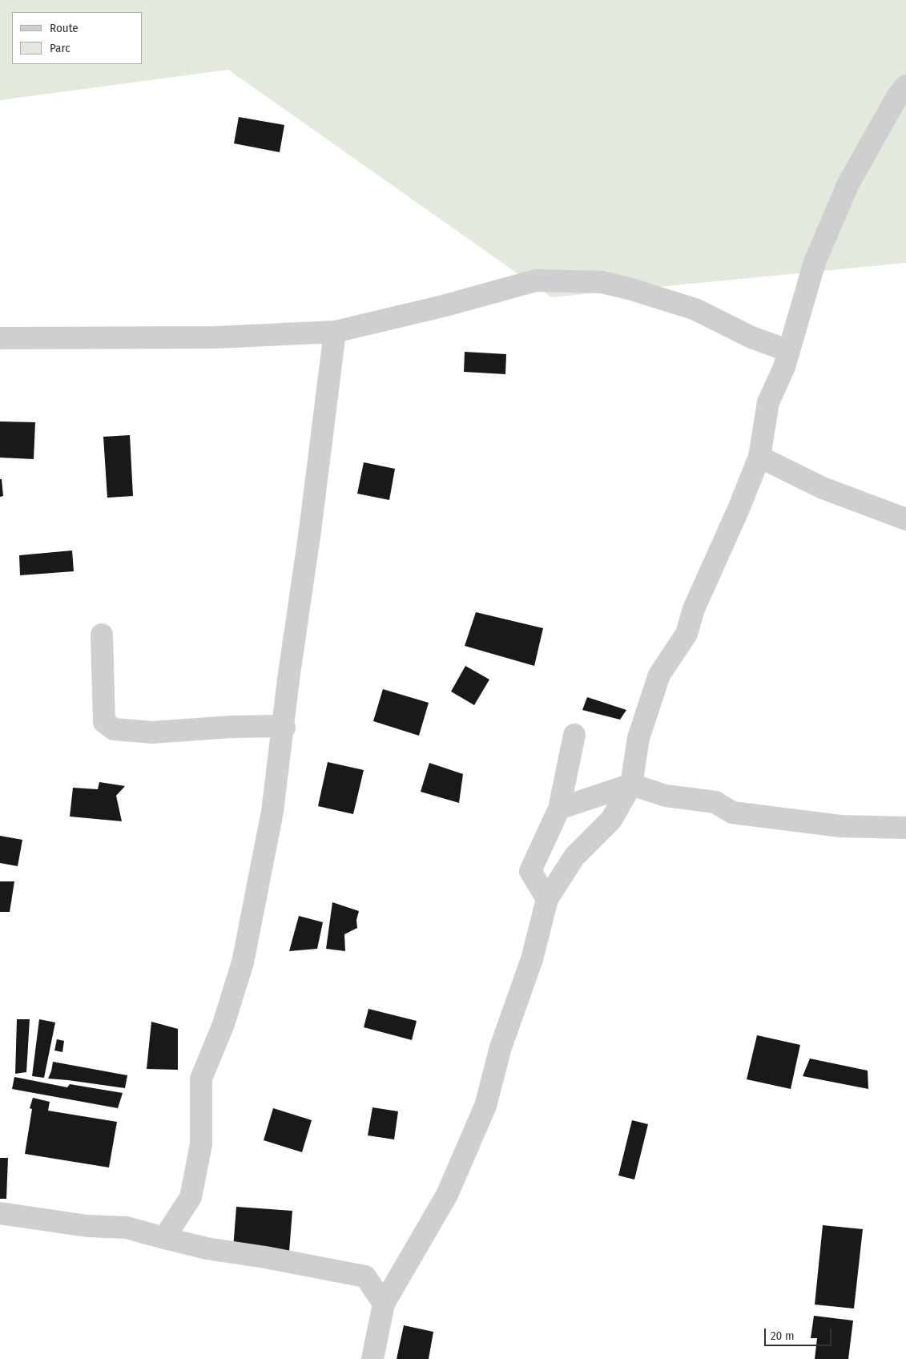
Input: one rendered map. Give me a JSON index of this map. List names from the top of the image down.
{
  "legend": ["Route", "Parc"],
  "scale_bar": "20 m"
}
